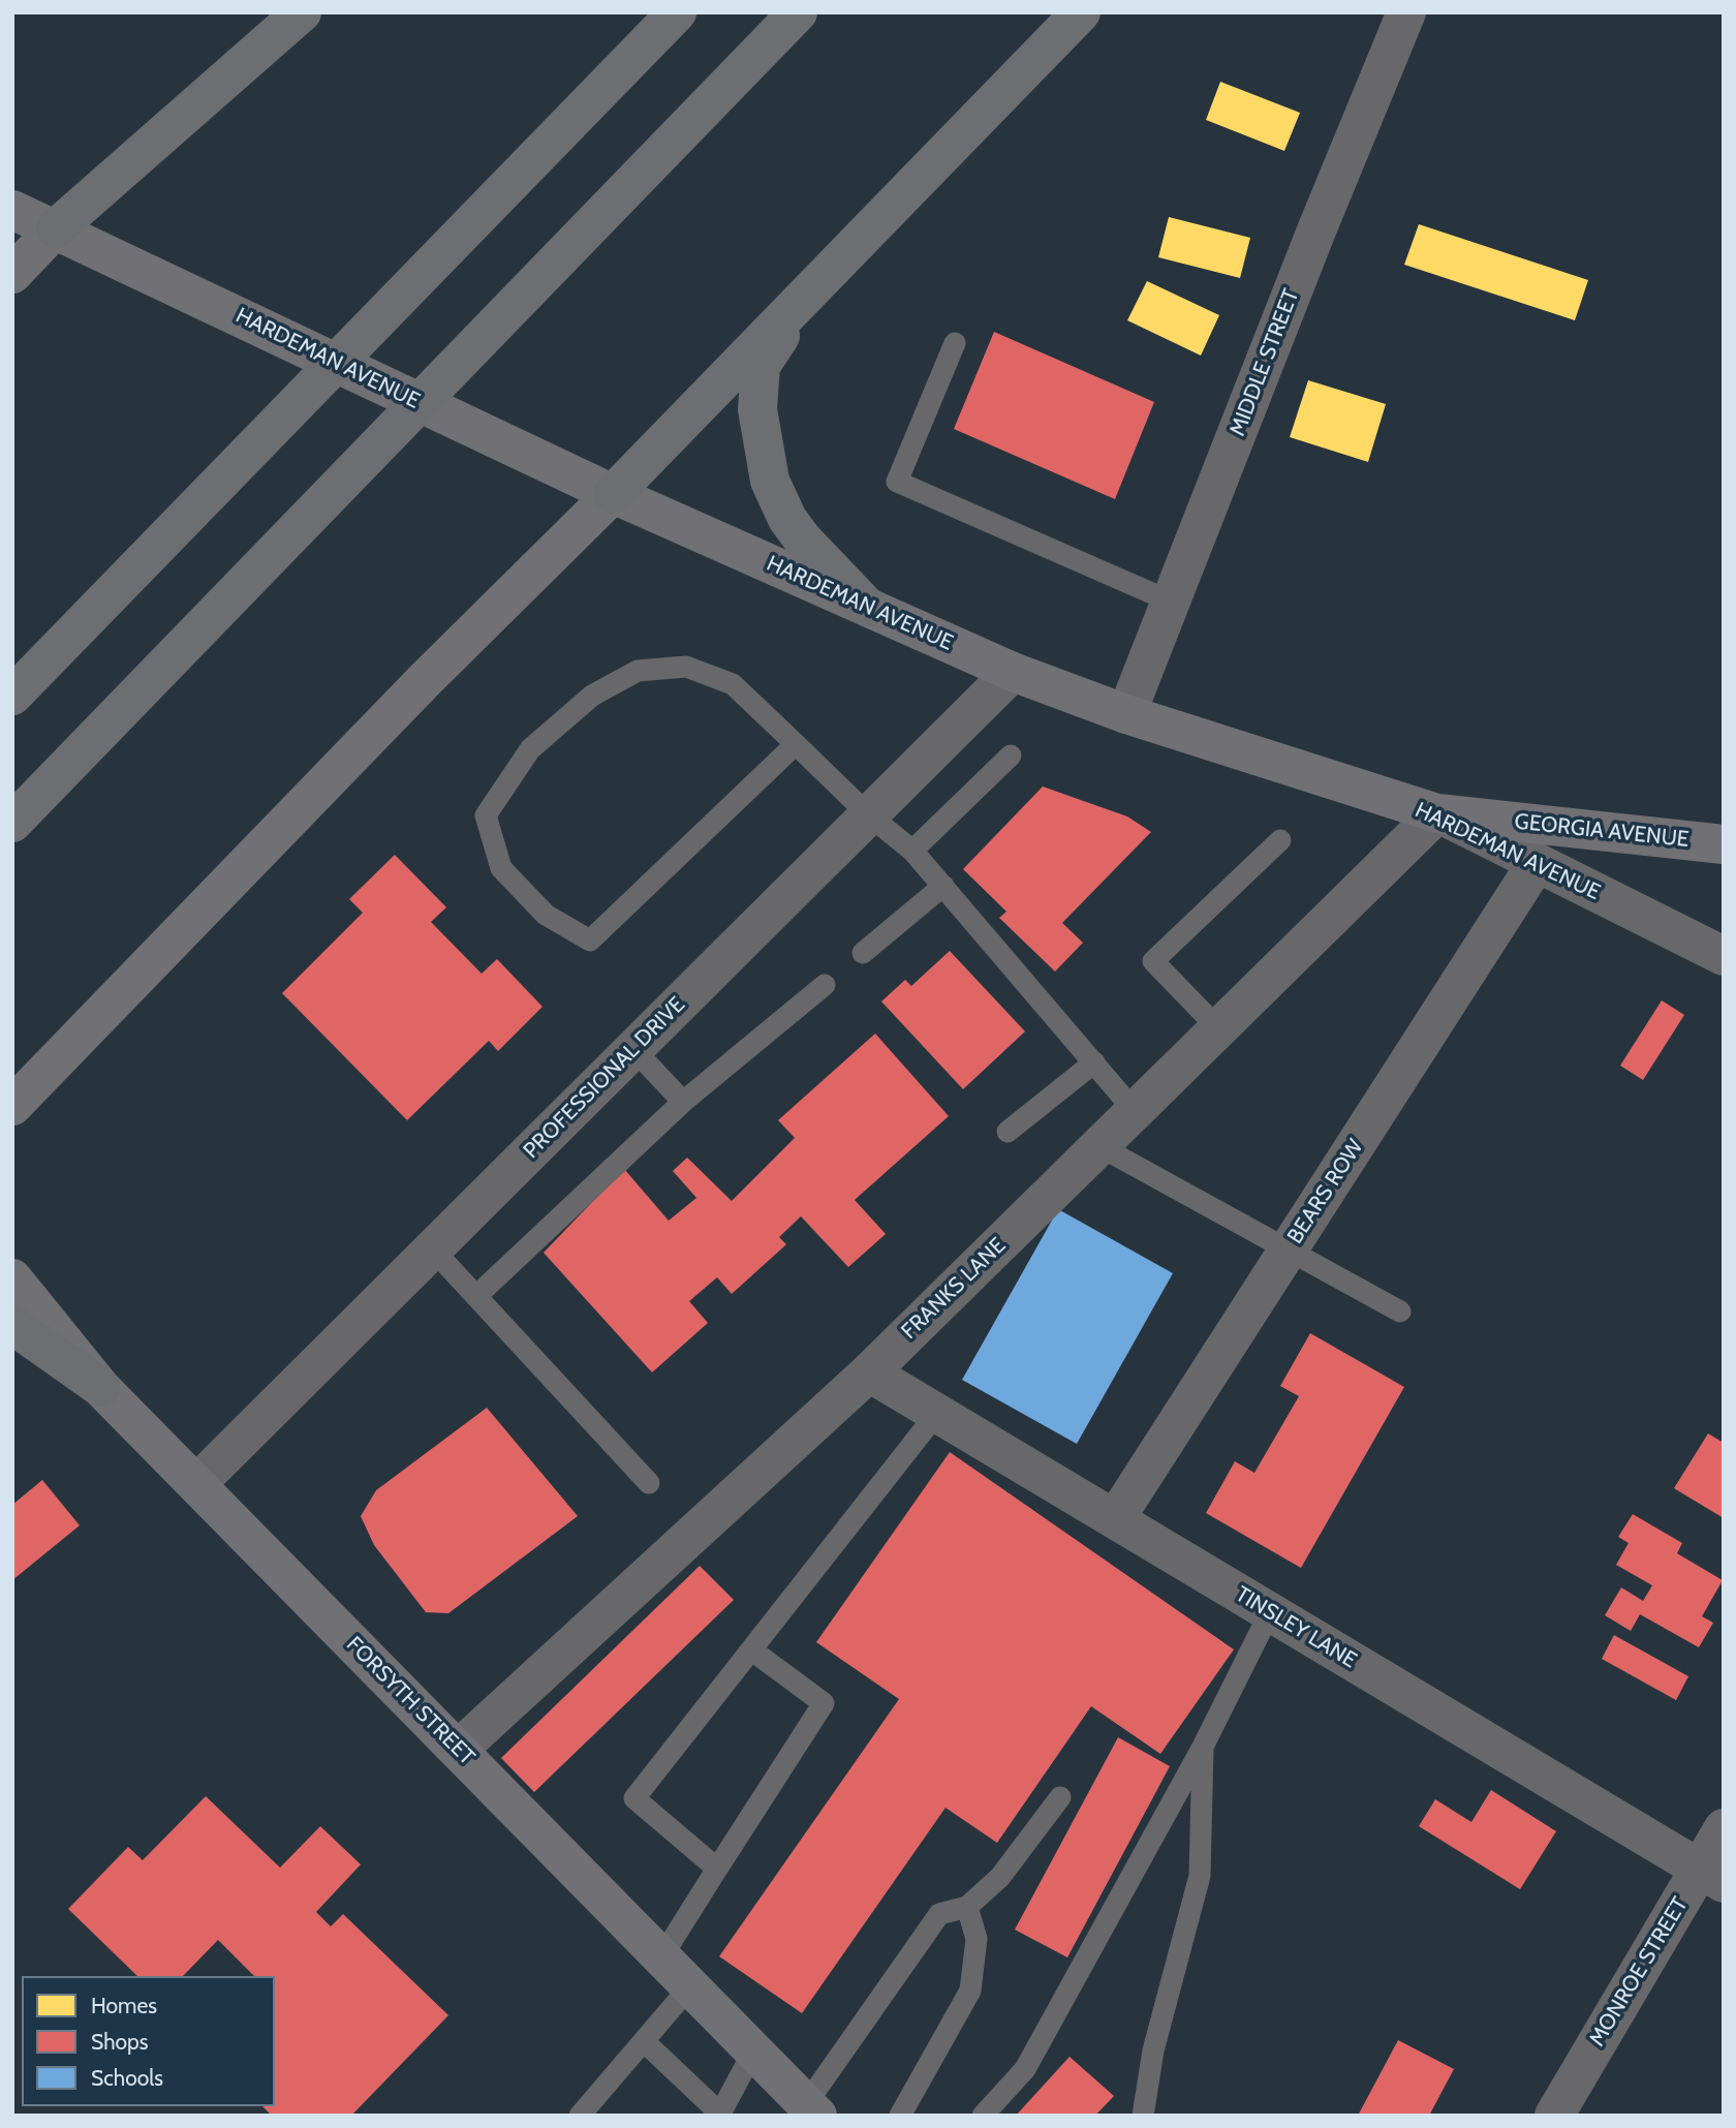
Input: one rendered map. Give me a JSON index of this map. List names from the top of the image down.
{
  "streets": {
    "main road": ["HARDEMAN AVENUE", "GEORGIA AVENUE", "FORSYTH STREET"],
    "street": [
      "MIDDLE STREET",
      "PROFESSIONAL DRIVE",
      "BEARS ROW",
      "FRANKS LANE",
      "TINSLEY LANE",
      "MONROE STREET"
    ]
  },
  "crossings": [
    ["HARDEMAN AVENUE", "MIDDLE STREET"],
    ["HARDEMAN AVENUE", "GEORGIA AVENUE"],
    ["HARDEMAN AVENUE", "PROFESSIONAL DRIVE"],
    ["HARDEMAN AVENUE", "BEARS ROW"],
    ["HARDEMAN AVENUE", "FRANKS LANE"],
    ["GEORGIA AVENUE", "FRANKS LANE"],
    ["PROFESSIONAL DRIVE", "FORSYTH STREET"],
    ["BEARS ROW", "TINSLEY LANE"],
    ["FRANKS LANE", "TINSLEY LANE"],
    ["FRANKS LANE", "FORSYTH STREET"],
    ["TINSLEY LANE", "MONROE STREET"]
  ],
  "legend": ["Homes", "Shops", "Schools"]
}
